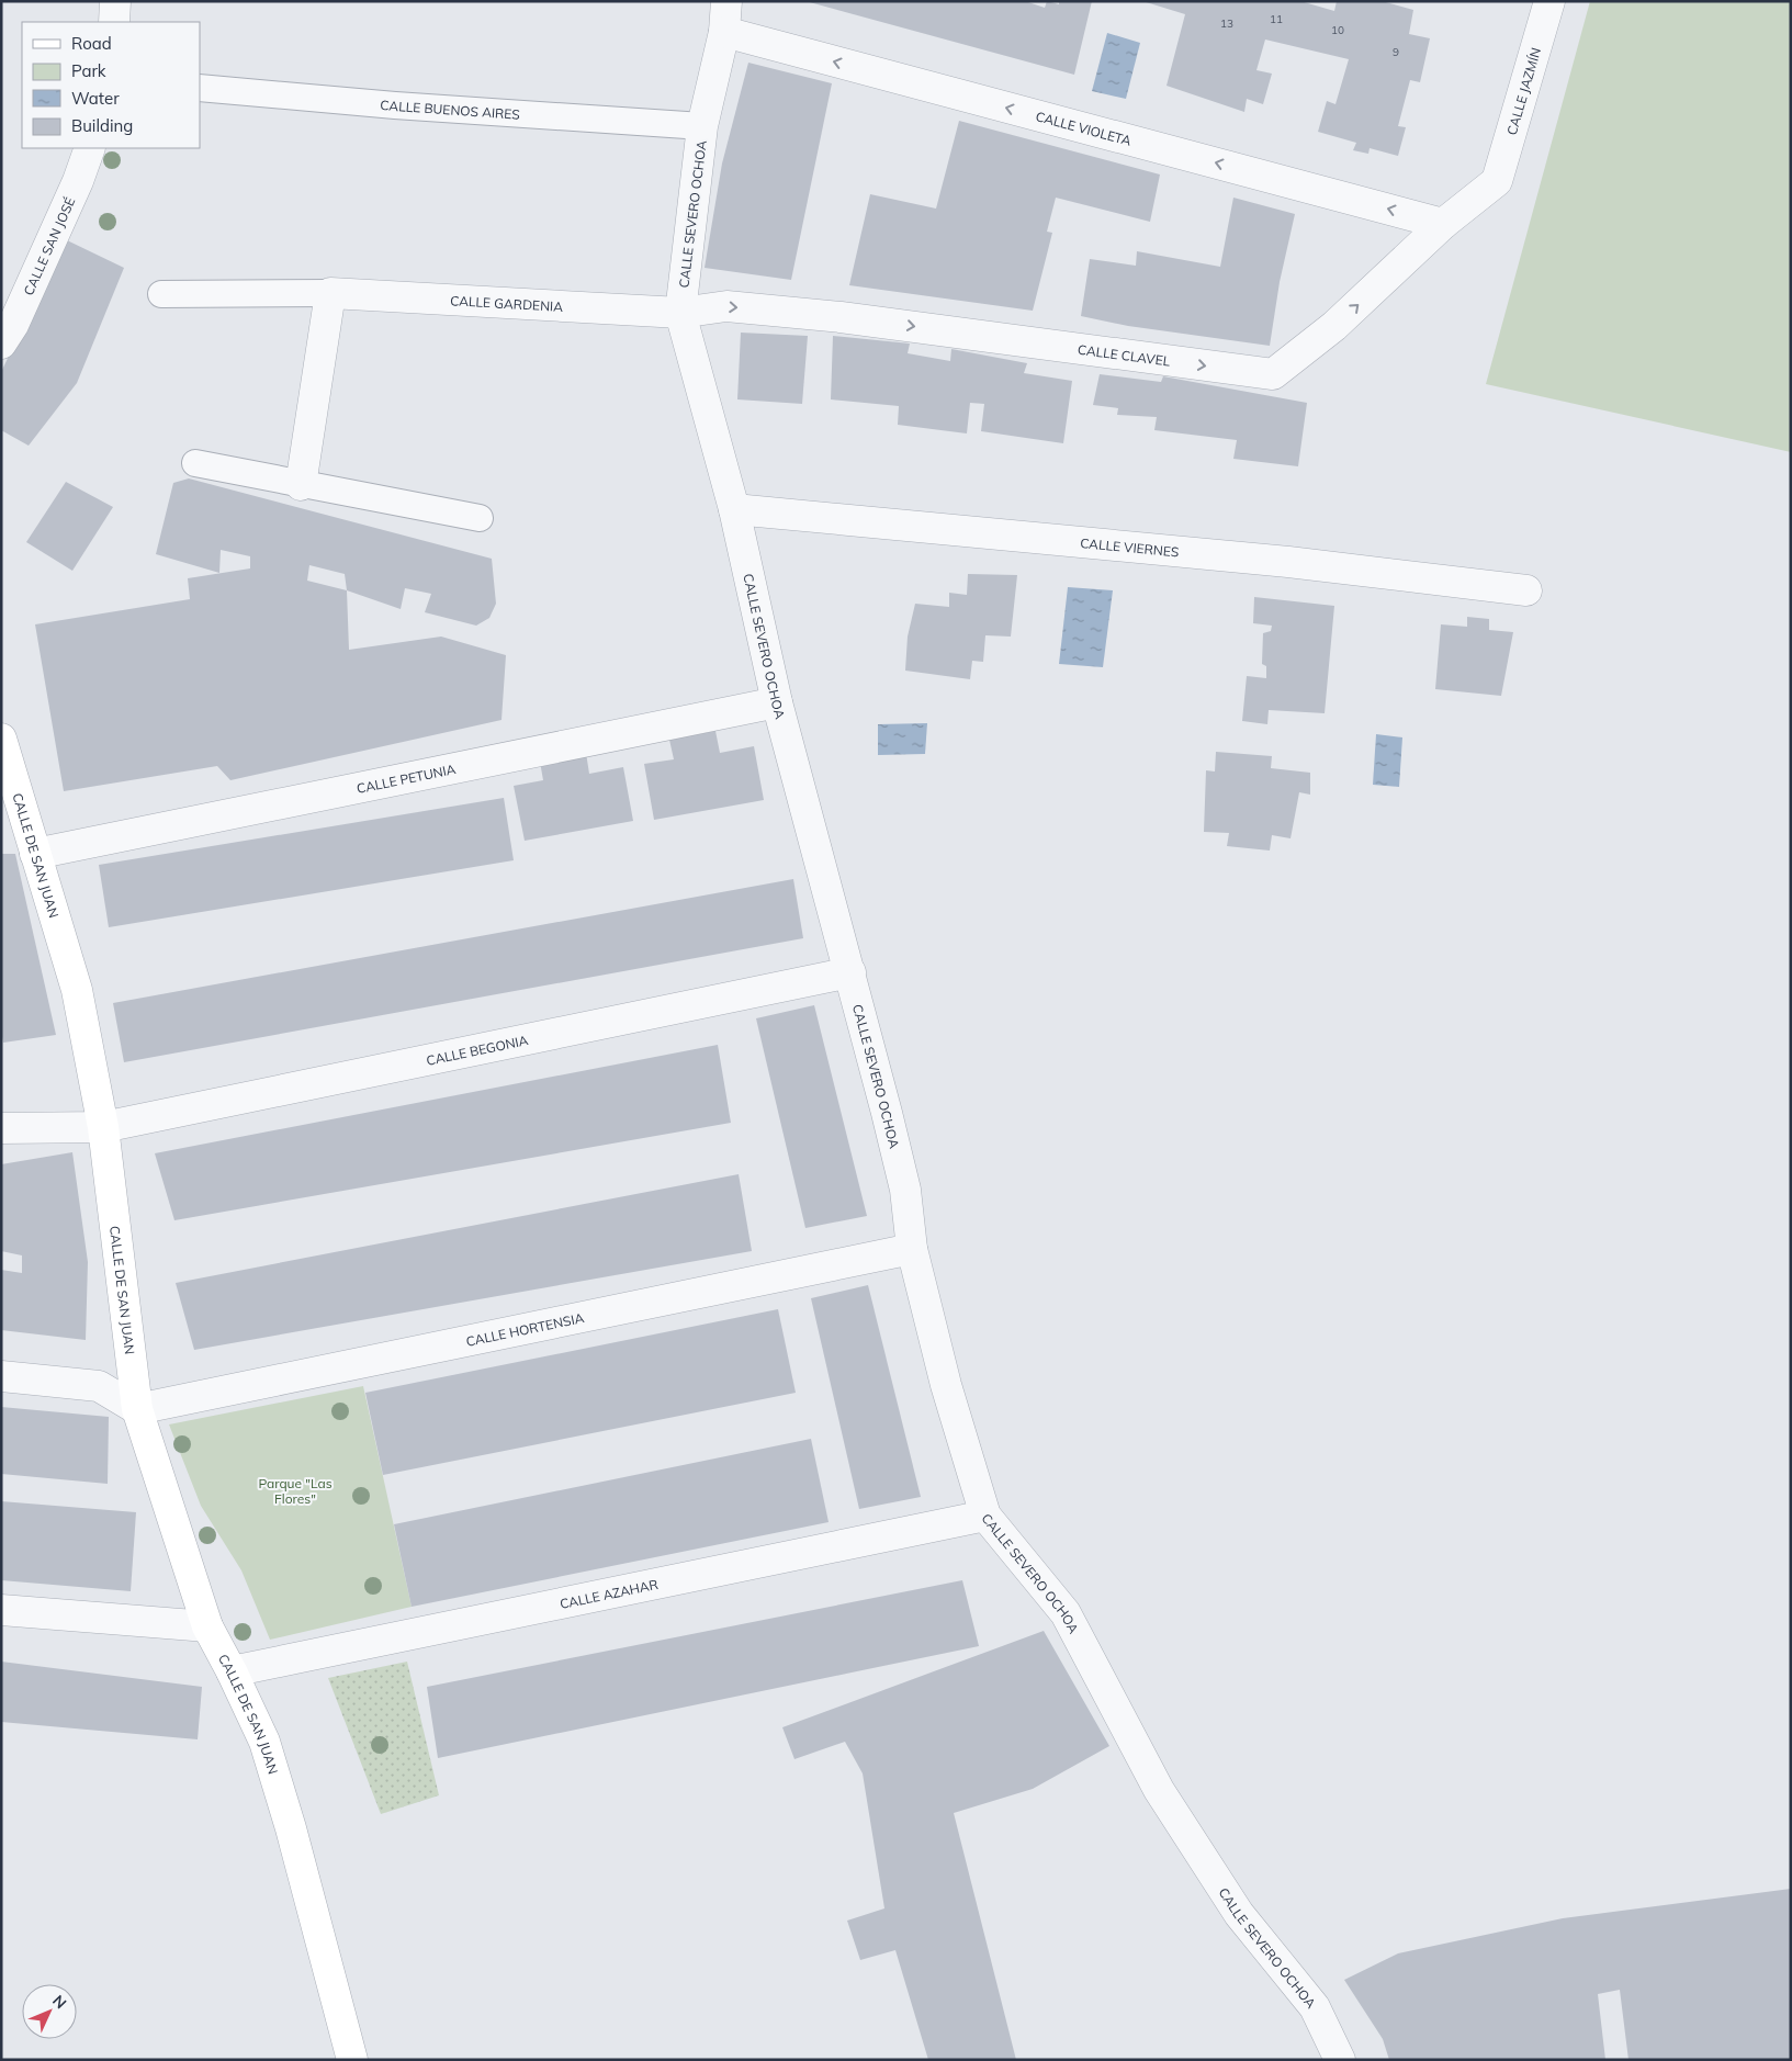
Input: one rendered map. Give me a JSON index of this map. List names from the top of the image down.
{
  "streets": {
    "street": [
      "CALLE JAZMÍN",
      "CALLE VIOLETA",
      "CALLE SEVERO OCHOA",
      "CALLE SAN JOSÉ",
      "CALLE GARDENIA",
      "CALLE CLAVEL",
      "CALLE VIERNES",
      "CALLE PETUNIA",
      "CALLE DE SAN JUAN",
      "CALLE BEGONIA",
      "CALLE HORTENSIA",
      "CALLE AZAHAR"
    ],
    "lane": ["CALLE BUENOS AIRES"]
  },
  "crossings": [
    ["CALLE JAZMÍN", "CALLE CLAVEL"],
    ["CALLE BUENOS AIRES", "CALLE SEVERO OCHOA"],
    ["CALLE VIOLETA", "CALLE SEVERO OCHOA"],
    ["CALLE VIOLETA", "CALLE CLAVEL"],
    ["CALLE SEVERO OCHOA", "CALLE GARDENIA"],
    ["CALLE SEVERO OCHOA", "CALLE CLAVEL"],
    ["CALLE SEVERO OCHOA", "CALLE VIERNES"],
    ["CALLE SEVERO OCHOA", "CALLE PETUNIA"],
    ["CALLE SEVERO OCHOA", "CALLE BEGONIA"],
    ["CALLE SEVERO OCHOA", "CALLE HORTENSIA"],
    ["CALLE SEVERO OCHOA", "CALLE AZAHAR"],
    ["CALLE GARDENIA", "CALLE CLAVEL"],
    ["CALLE PETUNIA", "CALLE DE SAN JUAN"],
    ["CALLE DE SAN JUAN", "CALLE BEGONIA"],
    ["CALLE DE SAN JUAN", "CALLE HORTENSIA"],
    ["CALLE DE SAN JUAN", "CALLE AZAHAR"]
  ],
  "one_way": ["CALLE VIOLETA", "CALLE CLAVEL"],
  "parks": ["Parque \"Las Flores\""],
  "house_numbers": [
    "11",
    "13",
    "10",
    "9"
  ],
  "legend": [
    "Road",
    "Park",
    "Water",
    "Building"
  ],
  "north": "top right"
}
